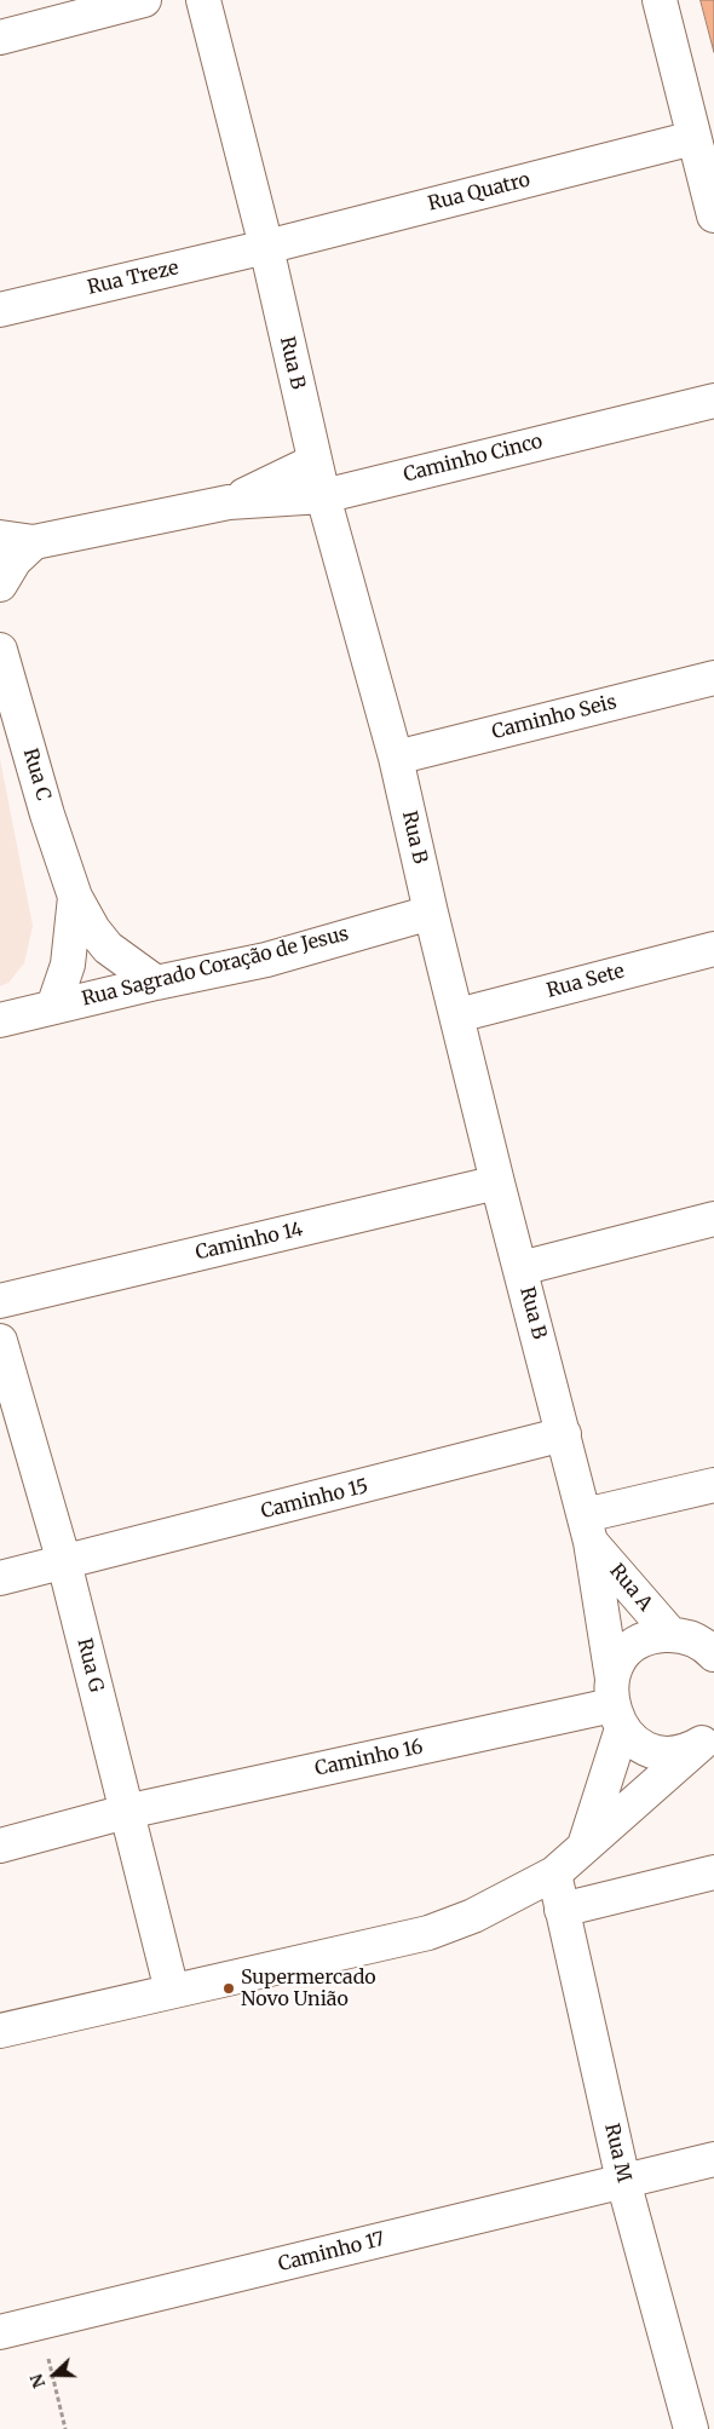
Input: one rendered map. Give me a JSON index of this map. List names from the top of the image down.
{
  "streets": {
    "street": [
      "Rua Quatro",
      "Rua Treze",
      "Rua B",
      "Caminho Cinco",
      "Caminho Seis",
      "Rua C",
      "Rua Sagrado Coração de Jesus",
      "Rua Sete",
      "Caminho 14",
      "Caminho 15",
      "Rua A",
      "Rua G",
      "Caminho 16",
      "Rua M",
      "Caminho 17"
    ]
  },
  "crossings": [
    ["Rua Quatro", "Rua Treze"],
    ["Rua Quatro", "Rua B"],
    ["Rua Treze", "Rua B"],
    ["Rua B", "Caminho Cinco"],
    ["Rua B", "Caminho Seis"],
    ["Rua B", "Rua Sagrado Coração de Jesus"],
    ["Rua B", "Rua Sete"],
    ["Rua B", "Caminho 14"],
    ["Rua B", "Caminho 15"],
    ["Rua B", "Rua A"],
    ["Rua B", "Caminho 16"],
    ["Rua C", "Rua Sagrado Coração de Jesus"],
    ["Caminho 15", "Rua G"],
    ["Rua G", "Caminho 16"],
    ["Rua M", "Caminho 17"]
  ],
  "places": ["Supermercado Novo União"],
  "north": "left"
}
